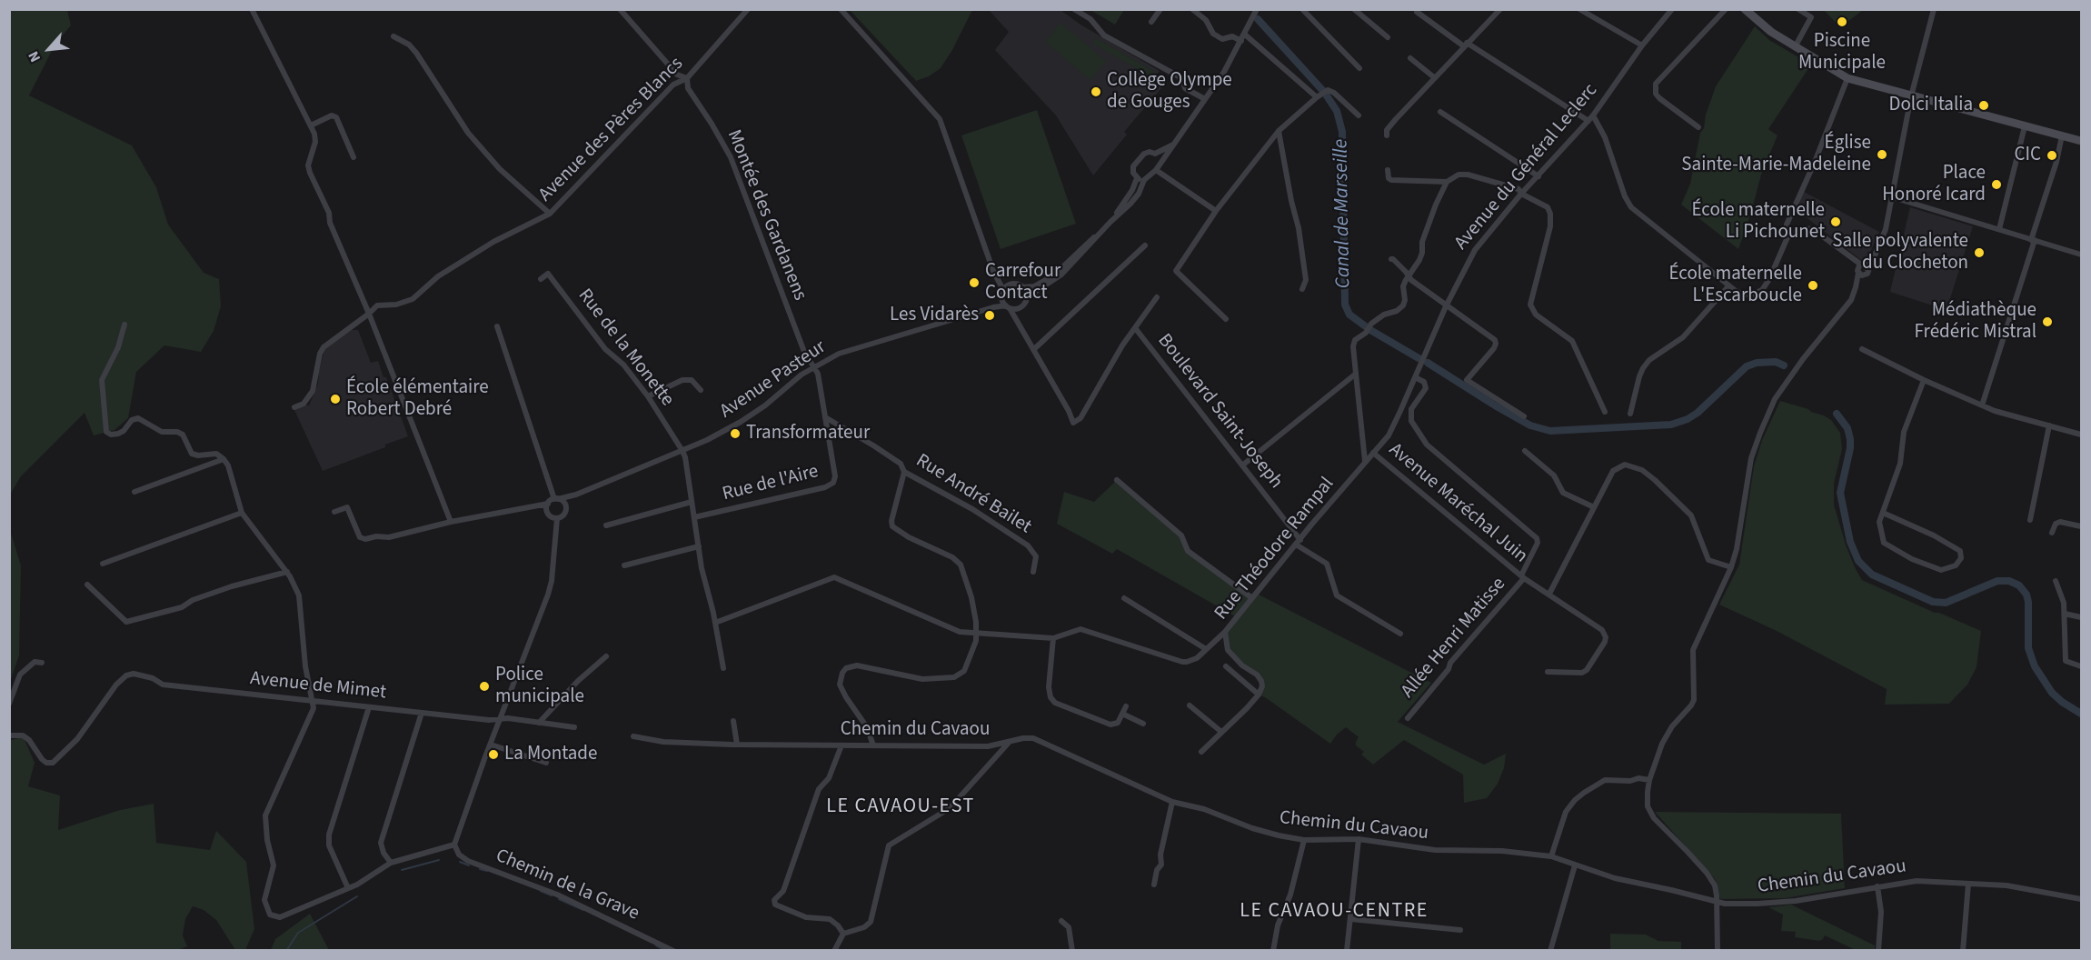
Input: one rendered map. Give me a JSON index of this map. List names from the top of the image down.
{
  "streets": {
    "street": [
      "Avenue des Pères Blancs",
      "Avenue du Général Leclerc",
      "Montée des Gardanens",
      "Rue de la Monette",
      "Avenue Pasteur",
      "Boulevard Saint-Joseph",
      "Rue de l'Aire",
      "Rue André Bailet",
      "Avenue Maréchal Juin",
      "Rue Théodore Rampal",
      "Allée Henri Matisse",
      "Avenue de Mimet",
      "Chemin du Cavaou",
      "Chemin de la Grave"
    ]
  },
  "crossings": [
    ["Avenue des Pères Blancs", "Montée des Gardanens"],
    ["Avenue du Général Leclerc", "Allée Henri Matisse"],
    ["Montée des Gardanens", "Avenue Pasteur"],
    ["Montée des Gardanens", "Rue de l'Aire"],
    ["Rue de la Monette", "Avenue Pasteur"],
    ["Avenue Pasteur", "Rue de l'Aire"],
    ["Boulevard Saint-Joseph", "Rue Théodore Rampal"],
    ["Rue de l'Aire", "Rue André Bailet"],
    ["Avenue Maréchal Juin", "Allée Henri Matisse"]
  ],
  "districts": ["LE CAVAOU-EST", "LE CAVAOU-CENTRE"],
  "water": ["Canal de Marseille"],
  "places": [
    "Piscine Municipale",
    "Collège Olympe de Gouges",
    "Dolci Italia",
    "Église Sainte-Marie-Madeleine",
    "CIC",
    "Place Honoré Icard",
    "École maternelle Li Pichounet",
    "Salle polyvalente du Clocheton",
    "Carrefour Contact",
    "École maternelle L'Escarboucle",
    "Les Vidarès",
    "Médiathèque Frédéric Mistral",
    "École élémentaire Robert Debré",
    "Transformateur",
    "Police municipale",
    "La Montade"
  ],
  "north": "bottom left"
}
